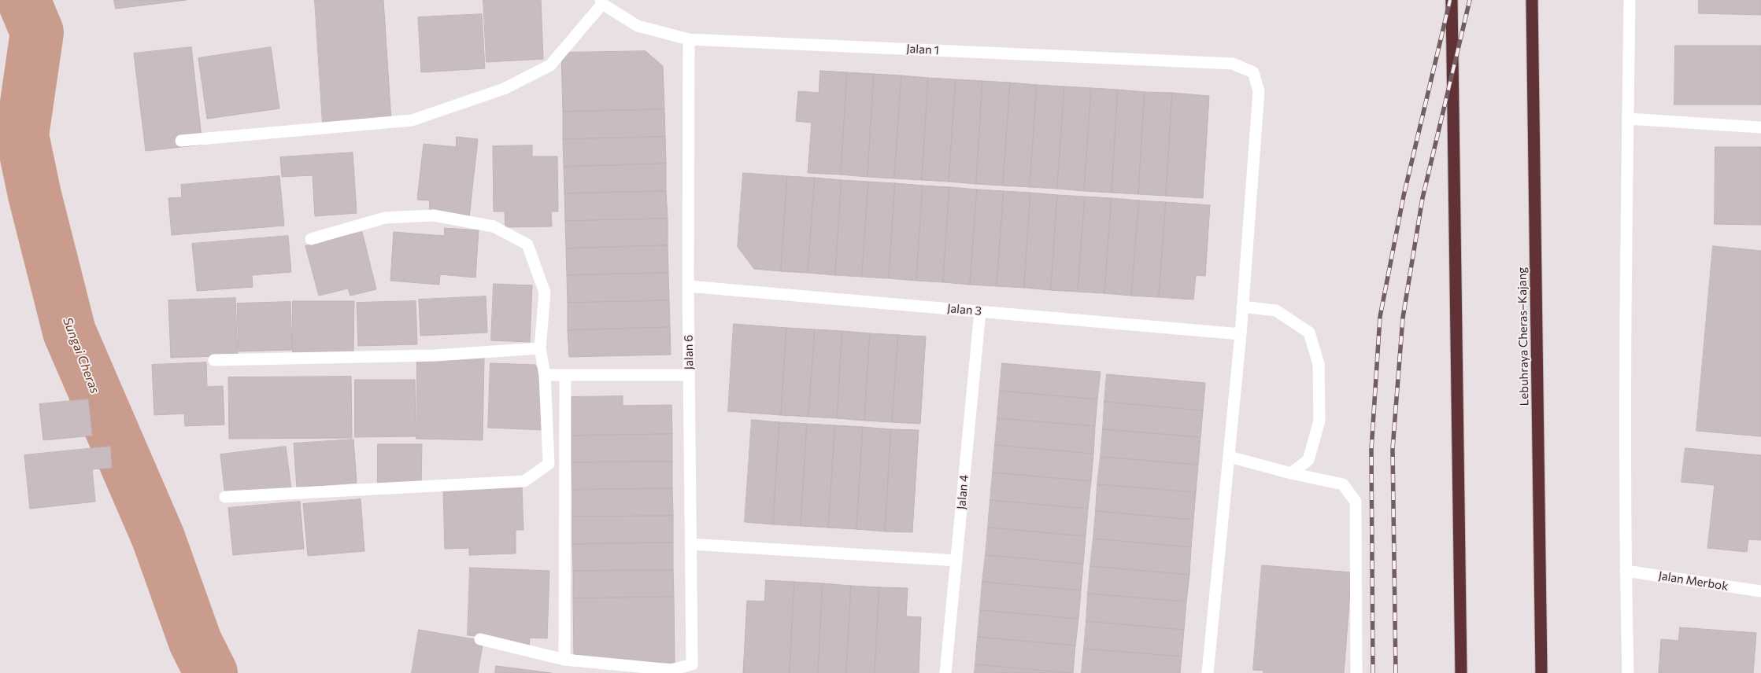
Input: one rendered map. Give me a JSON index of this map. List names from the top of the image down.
{
  "streets": {
    "highway": ["Lebuhraya Cheras–Kajang"],
    "street": [
      "Jalan 1",
      "Jalan 3",
      "Jalan 6",
      "Jalan 4",
      "Jalan Merbok"
    ]
  },
  "crossings": [
    ["Jalan 1", "Jalan 6"],
    ["Jalan 3", "Jalan 6"],
    ["Jalan 3", "Jalan 4"]
  ],
  "water": ["Sungai Cheras"]
}
